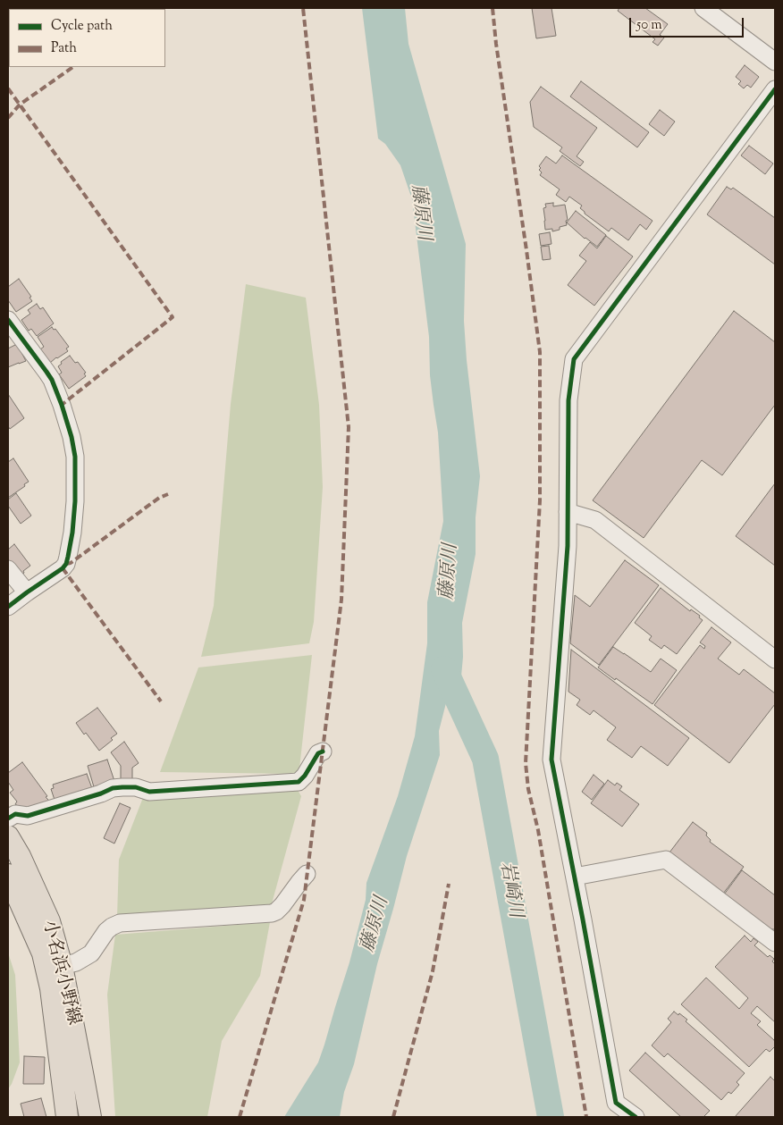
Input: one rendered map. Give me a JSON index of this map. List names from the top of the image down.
{
  "streets": {
    "main road": ["小名浜小野線"]
  },
  "water": ["藤原川", "岩崎川"],
  "legend": ["Cycle path", "Path"],
  "scale_bar": "50 m"
}
